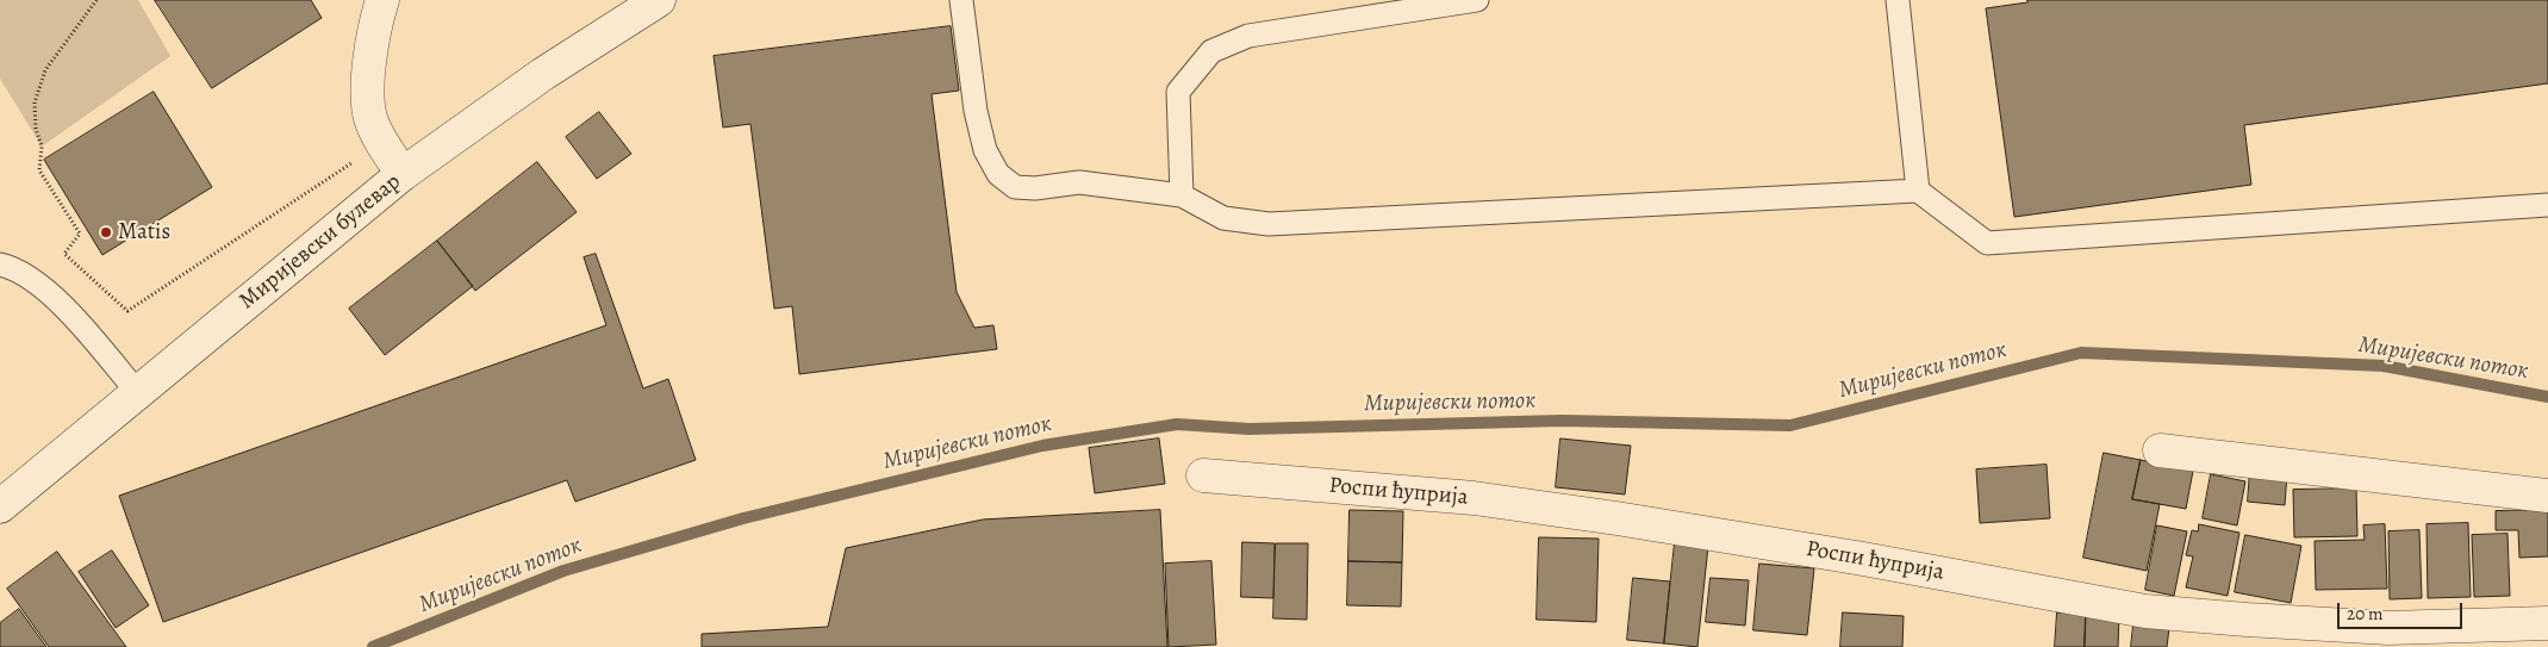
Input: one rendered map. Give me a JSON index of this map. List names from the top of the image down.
{
  "streets": {
    "street": ["Миријевски булевар", "Роспи ћуприја"]
  },
  "water": ["Миријевски поток"],
  "places": ["Matis"],
  "scale_bar": "20 m"
}
